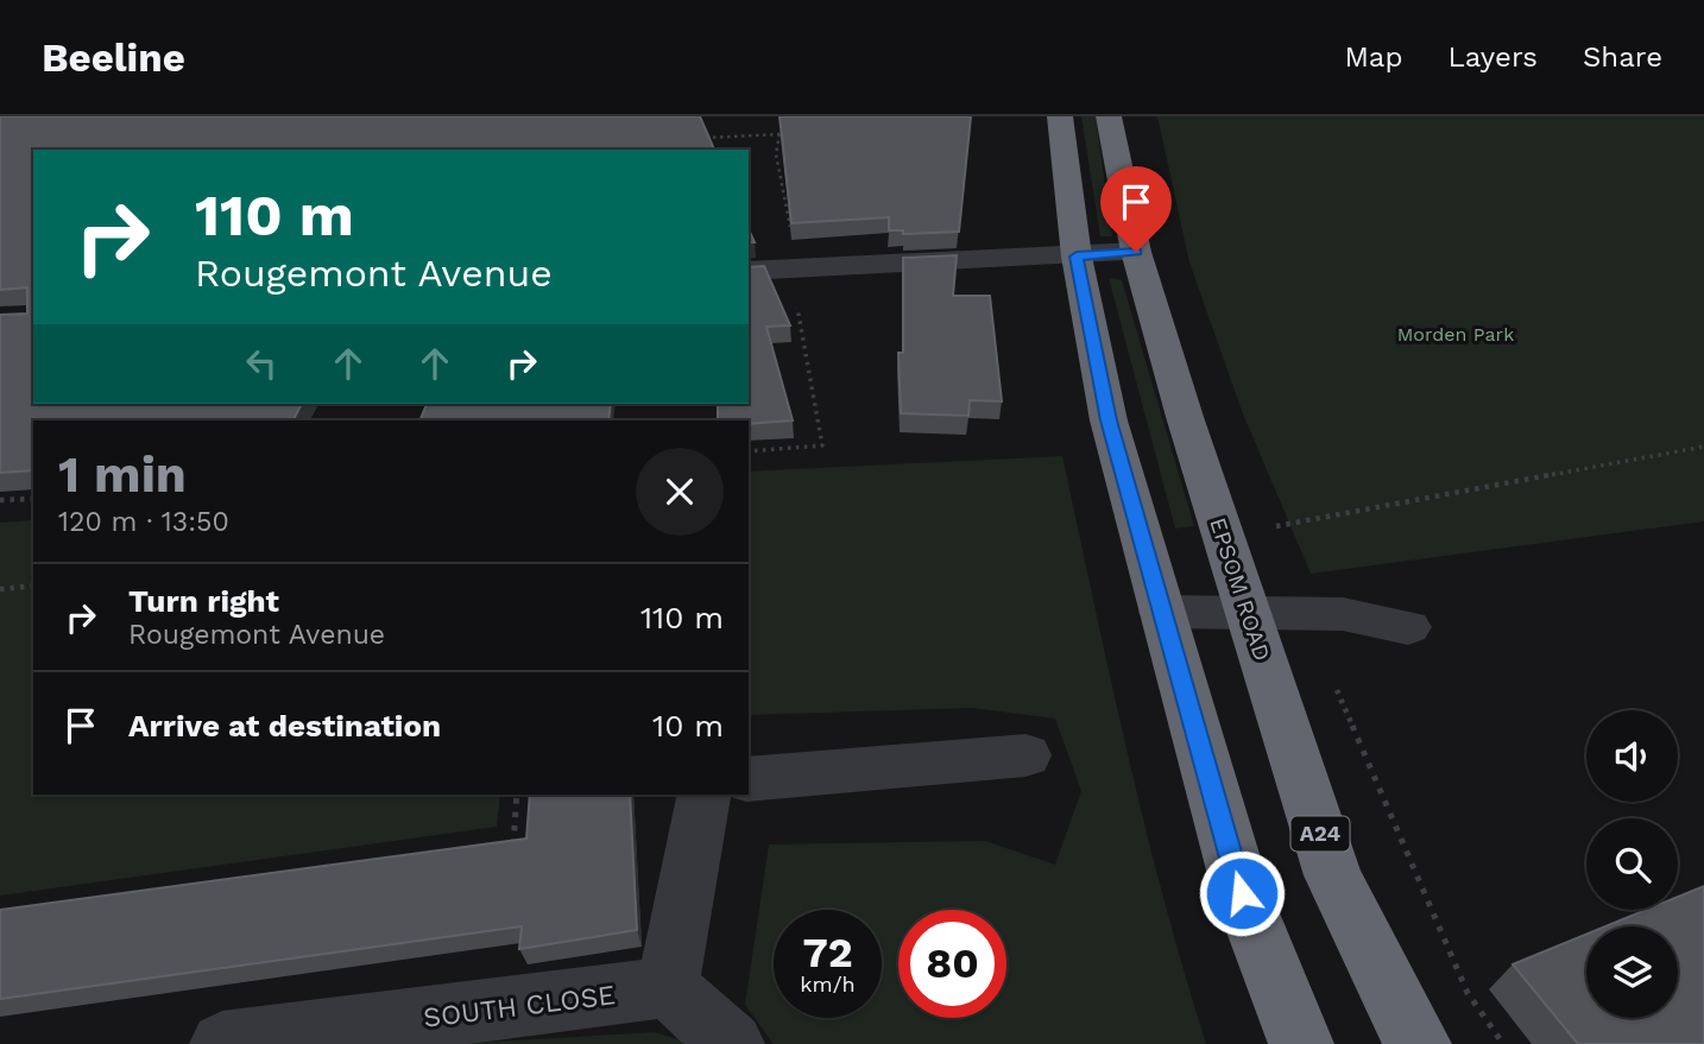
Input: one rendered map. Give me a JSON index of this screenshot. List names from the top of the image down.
{
  "streets": {
    "highway": ["EPSOM ROAD", "A24"],
    "street": ["SOUTH CLOSE"]
  },
  "parks": ["Morden Park"],
  "page": {
    "header": "Beeline",
    "nav": ["Map", "Layers", "Share"],
    "turn": ["110 m", "Rougemont Avenue"],
    "heading": ["1 min", "120 m · 13:50"],
    "list": [
      {
        "name": "Turn right",
        "note": "Rougemont Avenue",
        "value": "110 m"
      },
      {
        "name": "Arrive at destination",
        "value": "10 m"
      }
    ],
    "speed": "72 km/h",
    "limit": "80"
  }
}
